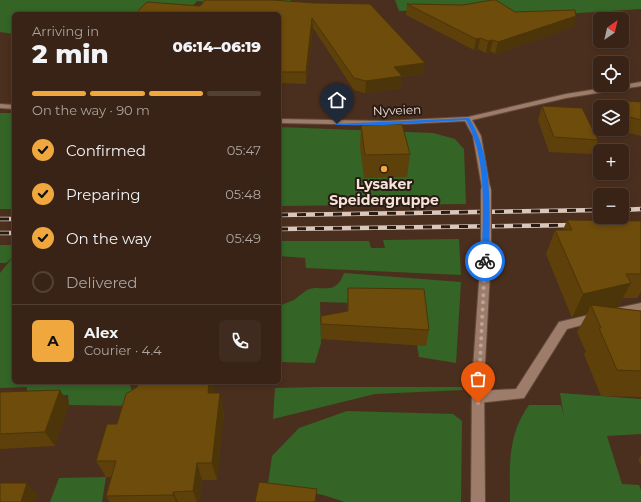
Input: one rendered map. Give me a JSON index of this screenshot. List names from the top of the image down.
{
  "streets": {
    "street": ["Nyveien"]
  },
  "places": ["Lysaker Speidergruppe"],
  "north": "top right",
  "page": {
    "map_buttons": ["+", "−"],
    "heading": ["2 min", "Arriving in", "06:14–06:19"],
    "panel": ["Alex", "Courier · 4.4"],
    "bar": "On the way · 90 m",
    "list": [
      ["Confirmed", "05:47"],
      ["Preparing", "05:48"],
      ["On the way", "05:49"],
      "Delivered"
    ],
    "round": "A"
  }
}
